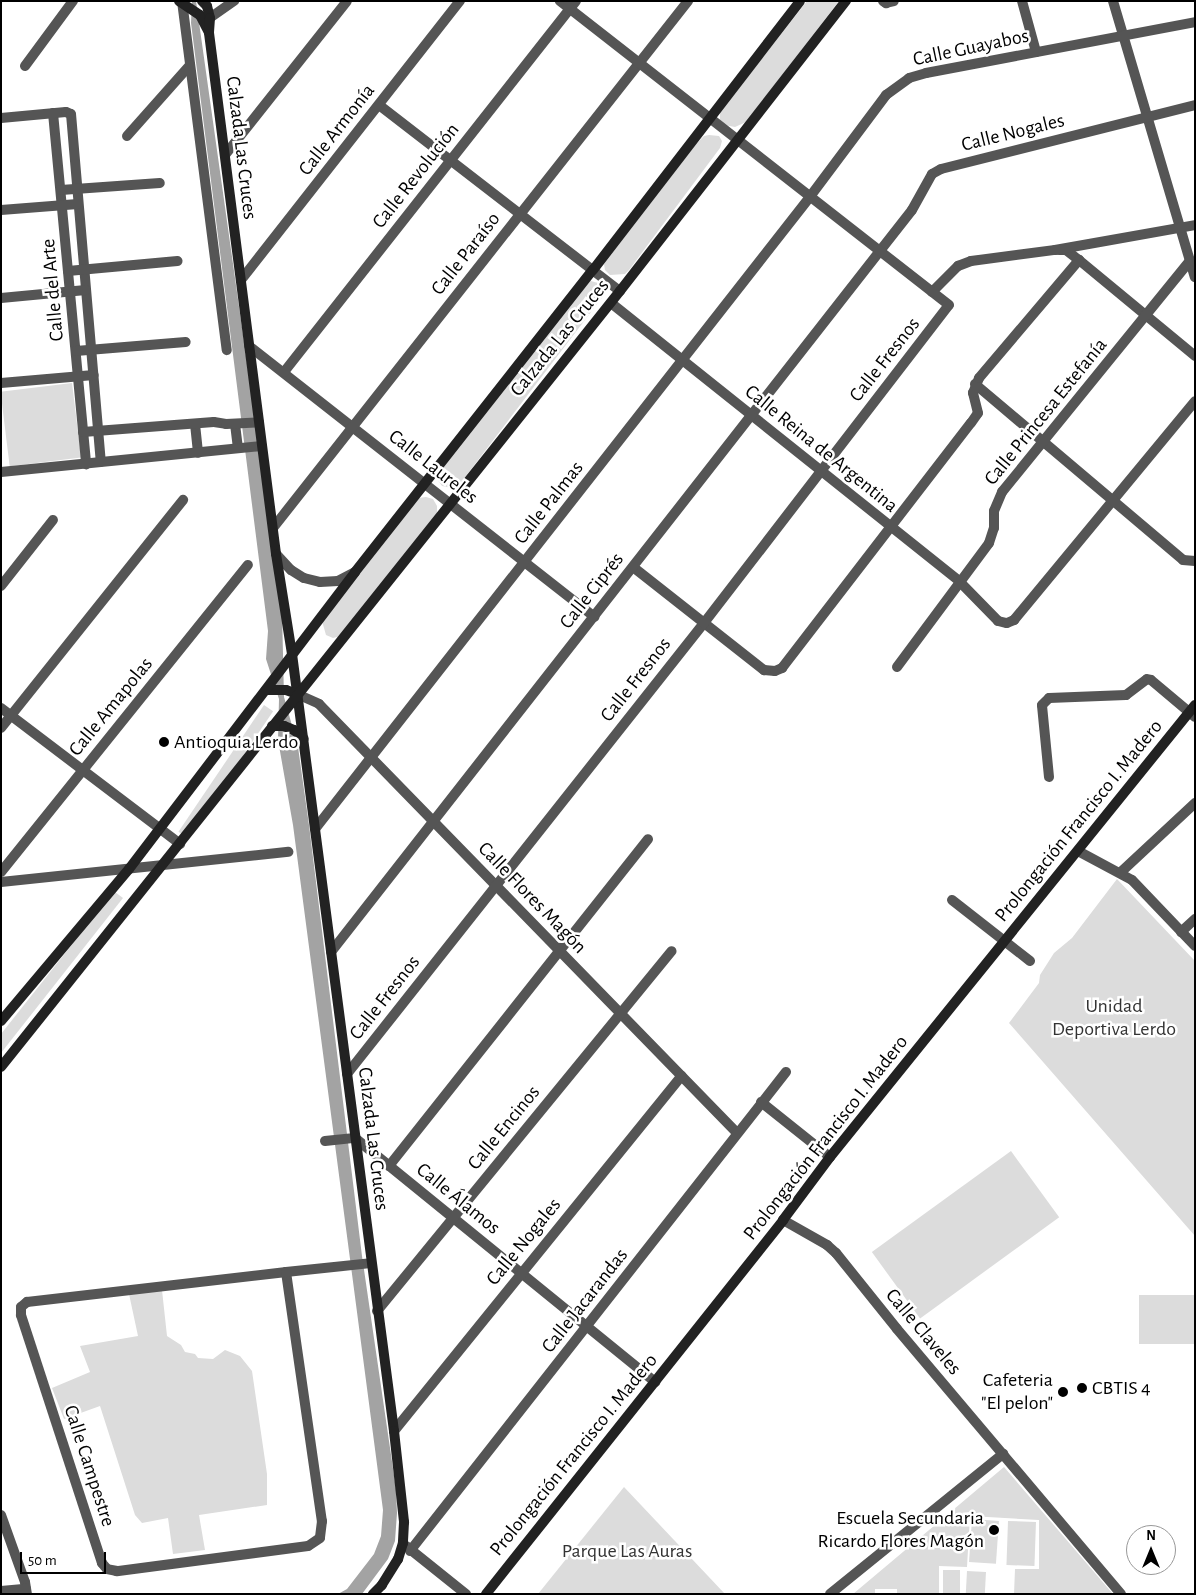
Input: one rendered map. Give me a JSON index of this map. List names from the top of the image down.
{
  "streets": {
    "street": [
      "Calle Guayabos",
      "Calle Armonía",
      "Calle Nogales",
      "Calzada Las Cruces",
      "Calle Revolución",
      "Calle Paraíso",
      "Calle del Arte",
      "Calle Fresnos",
      "Calle Princesa Estefanía",
      "Calle Reina de Argentina",
      "Calle Laureles",
      "Calle Palmas",
      "Calle Ciprés",
      "Calle Amapolas",
      "Prolongación Francisco I. Madero",
      "Calle Flores Magón",
      "Calle Encinos",
      "Calle Álamos",
      "Calle Jacarandas",
      "Calle Claveles",
      "Calle Campestre"
    ]
  },
  "crossings": [
    ["Calle Guayabos", "Calle Palmas"],
    ["Calle Armonía", "Calzada Las Cruces"],
    ["Calle Nogales", "Calzada Las Cruces"],
    ["Calle Nogales", "Calle Ciprés"],
    ["Calle Nogales", "Calle Flores Magón"],
    ["Calle Nogales", "Calle Álamos"],
    ["Calzada Las Cruces", "Calle Paraíso"],
    ["Calzada Las Cruces", "Calle Fresnos"],
    ["Calzada Las Cruces", "Calle Reina de Argentina"],
    ["Calzada Las Cruces", "Calle Laureles"],
    ["Calzada Las Cruces", "Calle Palmas"],
    ["Calzada Las Cruces", "Calle Ciprés"],
    ["Calzada Las Cruces", "Calle Flores Magón"],
    ["Calzada Las Cruces", "Calle Encinos"],
    ["Calzada Las Cruces", "Calle Álamos"],
    ["Calzada Las Cruces", "Calle Campestre"],
    ["Calle Revolución", "Calle Laureles"],
    ["Calle Paraíso", "Calle Laureles"],
    ["Calle Fresnos", "Calle Reina de Argentina"],
    ["Calle Fresnos", "Calle Flores Magón"],
    ["Calle Princesa Estefanía", "Calle Reina de Argentina"],
    ["Calle Reina de Argentina", "Calle Palmas"],
    ["Calle Reina de Argentina", "Calle Ciprés"],
    ["Calle Laureles", "Calle Palmas"],
    ["Calle Laureles", "Calle Ciprés"],
    ["Calle Palmas", "Calle Flores Magón"],
    ["Calle Ciprés", "Calle Flores Magón"],
    ["Prolongación Francisco I. Madero", "Calle Álamos"],
    ["Prolongación Francisco I. Madero", "Calle Claveles"],
    ["Calle Flores Magón", "Calle Encinos"],
    ["Calle Flores Magón", "Calle Jacarandas"],
    ["Calle Encinos", "Calle Álamos"],
    ["Calle Álamos", "Calle Jacarandas"]
  ],
  "parks": ["Unidad Deportiva Lerdo", "Parque Las Auras"],
  "places": [
    "Antioquia Lerdo",
    "CBTIS 4",
    "Cafeteria \"El pelon\"",
    "Escuela Secundaria Ricardo Flores Magón"
  ],
  "scale_bar": "50 m",
  "north": "top"
}
